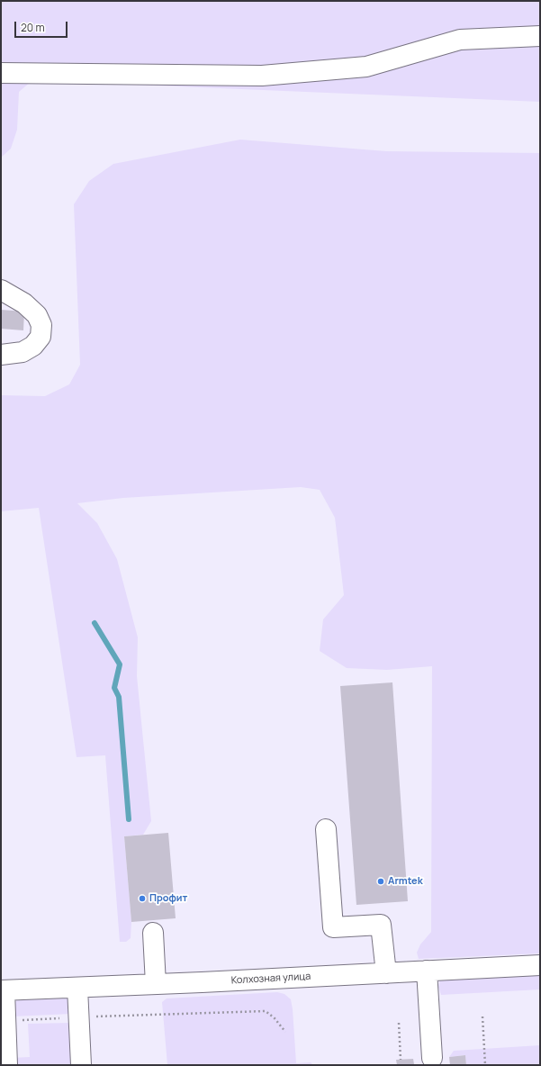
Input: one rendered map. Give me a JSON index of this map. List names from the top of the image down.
{
  "streets": {
    "street": ["Колхозная улица"]
  },
  "places": ["Armtek", "Профит"],
  "scale_bar": "20 m"
}
